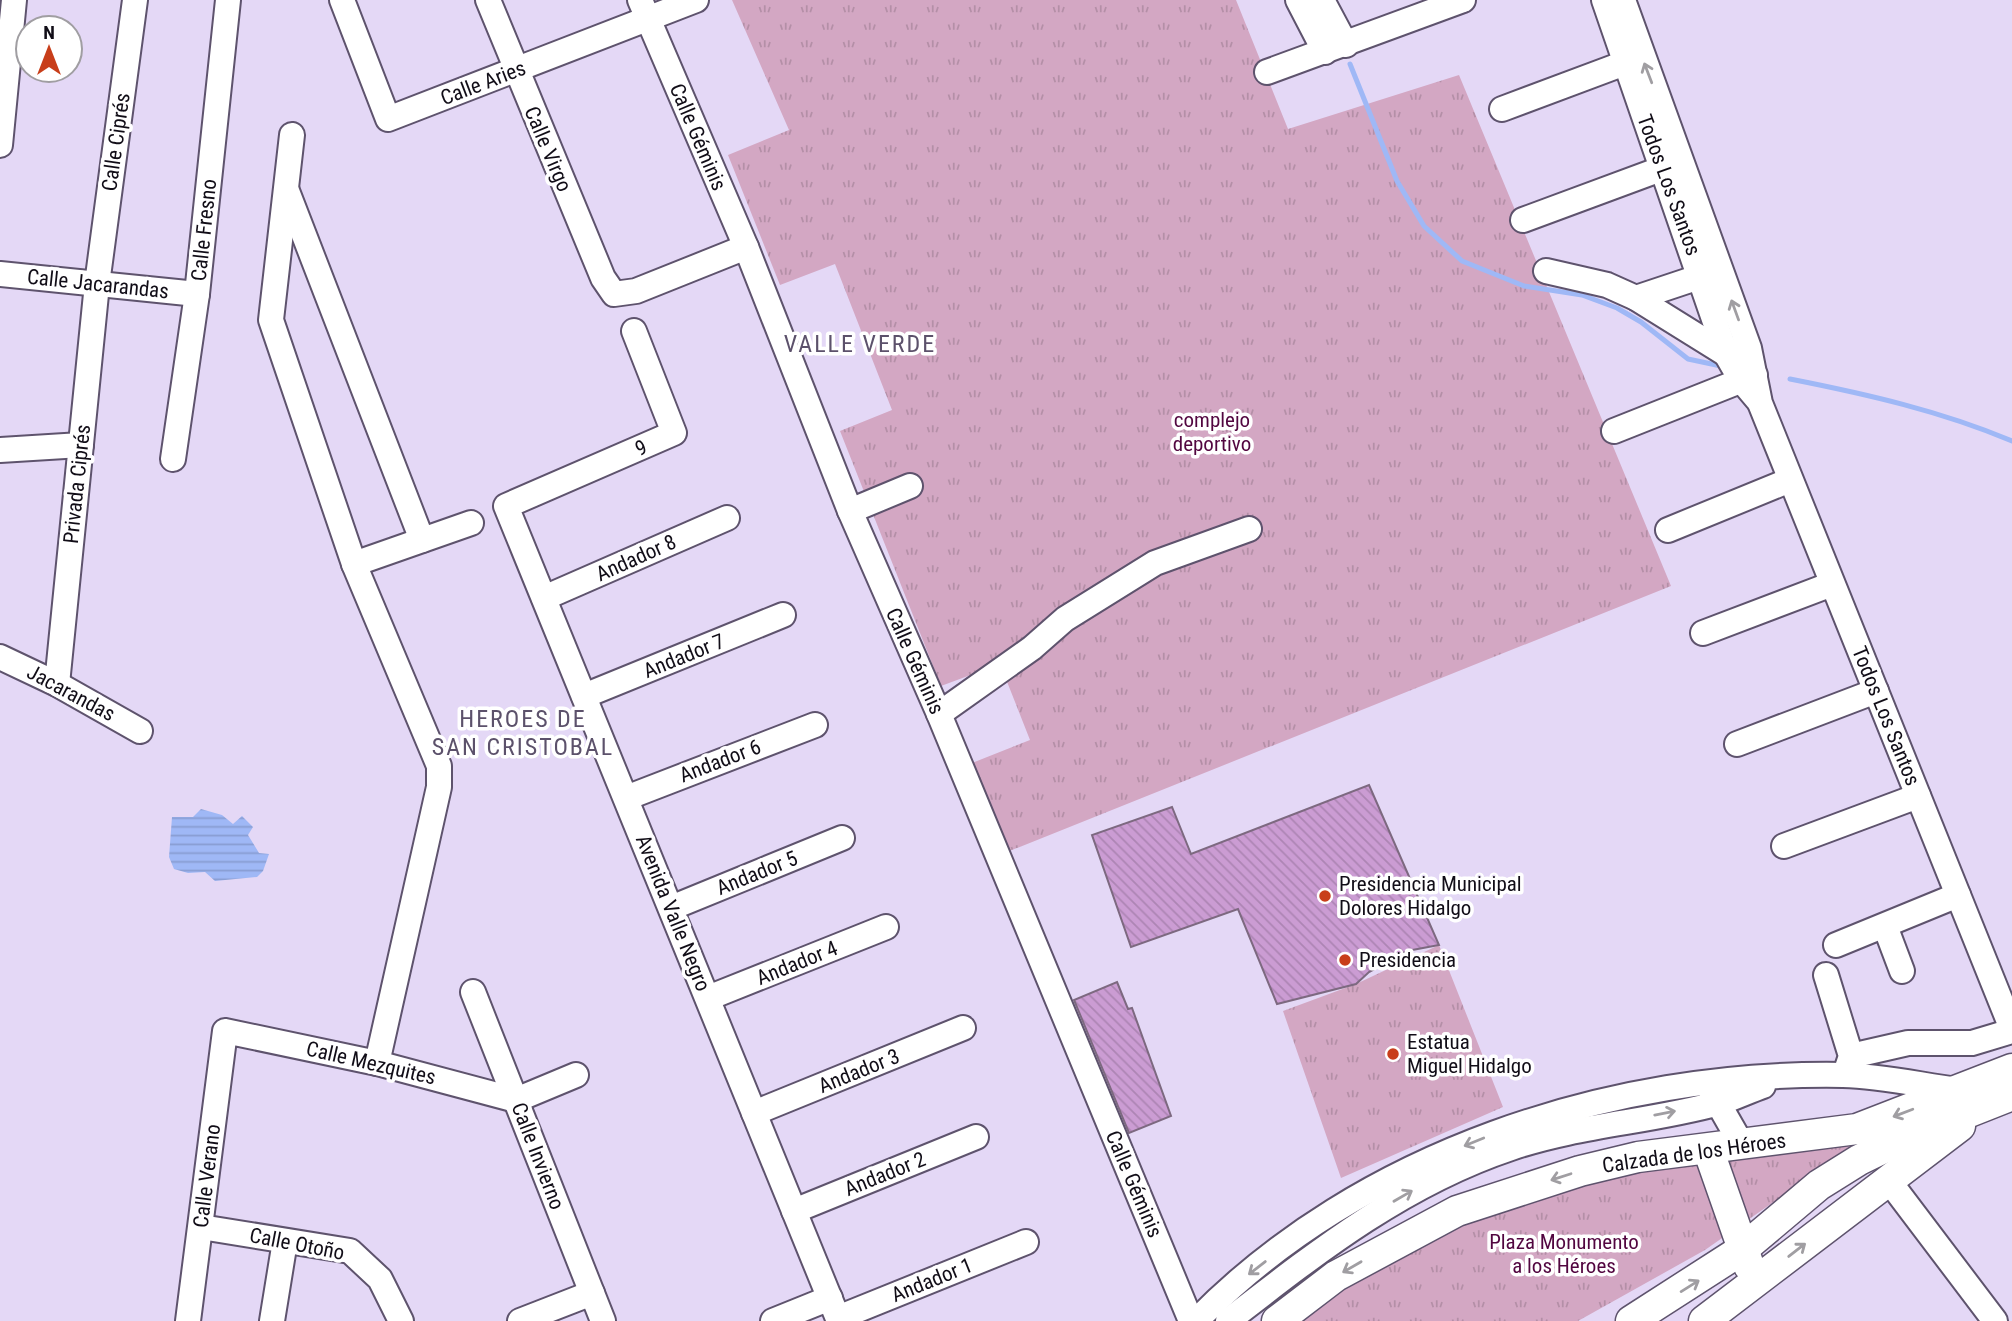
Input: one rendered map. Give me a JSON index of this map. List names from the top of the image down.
{
  "streets": {
    "main road": ["Calzada de los Héroes"],
    "street": [
      "Calle Aries",
      "Calle Géminis",
      "Calle Ciprés",
      "Calle Virgo",
      "Todos Los Santos",
      "Calle Fresno",
      "Calle Jacarandas",
      "9",
      "Privada Ciprés",
      "Andador 8",
      "Andador 7",
      "Jacarandas",
      "Andador 6",
      "Andador 5",
      "Avenida Valle Negro",
      "Andador 4",
      "Calle Mezquites",
      "Andador 3",
      "Calle Invierno",
      "Andador 2",
      "Calle Verano",
      "Calle Otoño",
      "Andador 1"
    ]
  },
  "crossings": [
    ["Calle Aries", "Calle Géminis"],
    ["Calle Aries", "Calle Virgo"],
    ["Calle Géminis", "Calle Virgo"],
    ["Calle Ciprés", "Calle Jacarandas"],
    ["Calle Ciprés", "Privada Ciprés"],
    ["Calle Fresno", "Calle Jacarandas"],
    ["Calle Jacarandas", "Privada Ciprés"],
    ["9", "Avenida Valle Negro"],
    ["Privada Ciprés", "Jacarandas"],
    ["Andador 8", "Avenida Valle Negro"],
    ["Andador 7", "Avenida Valle Negro"],
    ["Andador 6", "Avenida Valle Negro"],
    ["Andador 5", "Avenida Valle Negro"],
    ["Avenida Valle Negro", "Andador 4"],
    ["Avenida Valle Negro", "Andador 3"],
    ["Avenida Valle Negro", "Andador 2"],
    ["Avenida Valle Negro", "Andador 1"],
    ["Calle Mezquites", "Calle Invierno"],
    ["Calle Mezquites", "Calle Verano"],
    ["Calle Verano", "Calle Otoño"]
  ],
  "districts": ["VALLE VERDE", "HEROES DE SAN CRISTOBAL"],
  "parks": ["complejo deportivo", "Plaza Monumento a los Héroes"],
  "places": ["Presidencia Municipal Dolores Hidalgo", "Presidencia", "Estatua Miguel Hidalgo"],
  "north": "top"
}
